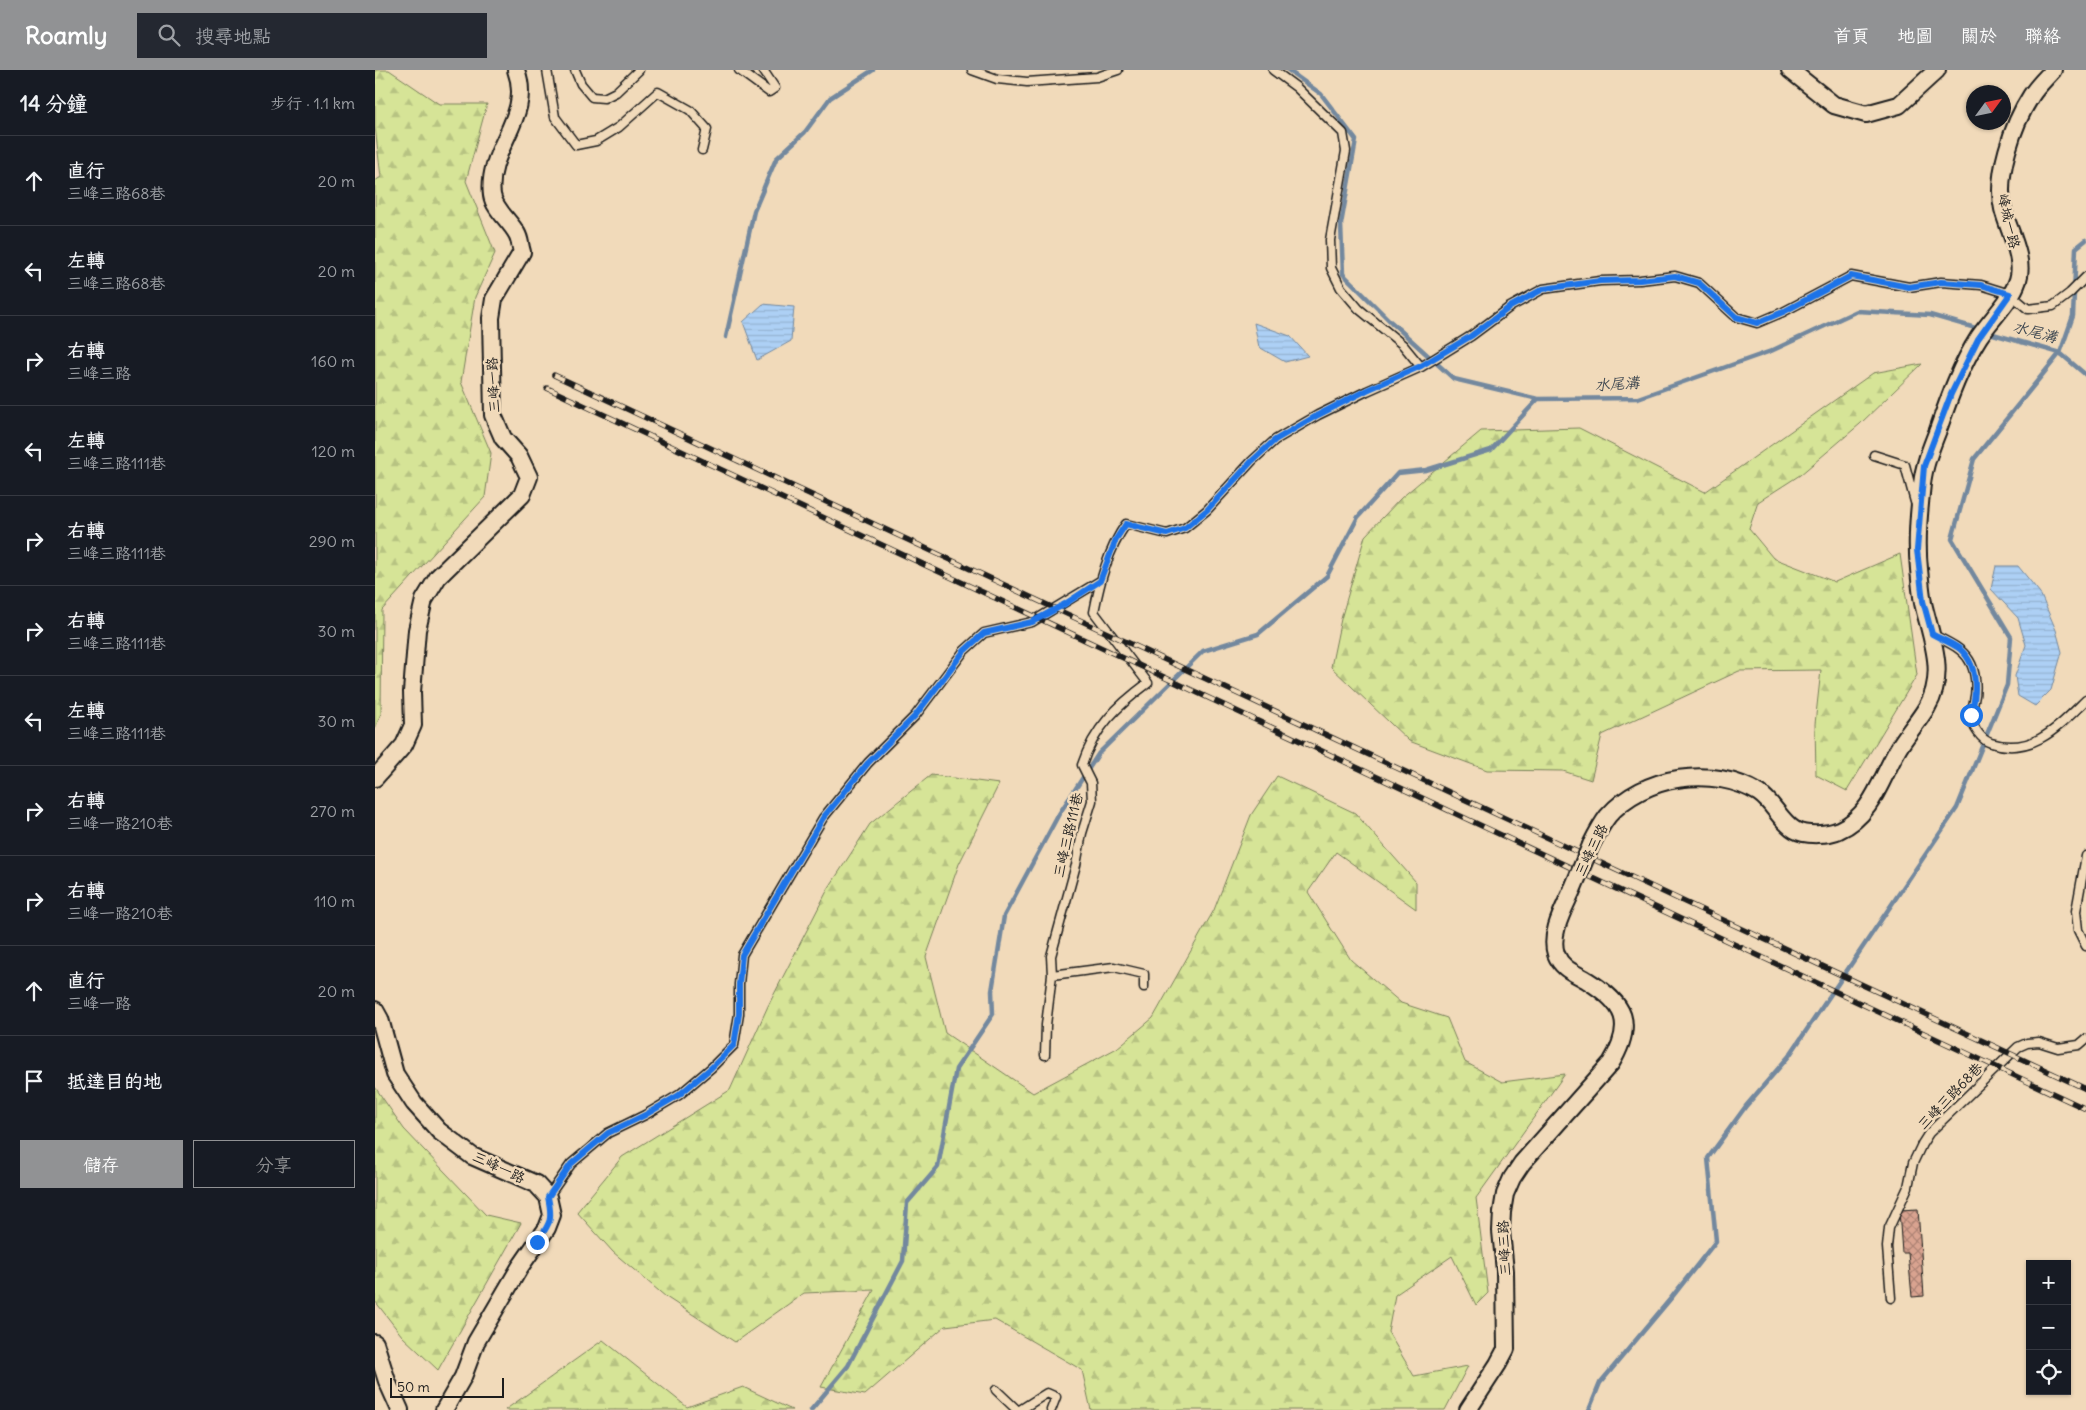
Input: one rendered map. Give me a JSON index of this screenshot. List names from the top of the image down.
{
  "streets": {
    "street": ["峰城一路", "三峰一路", "三峰三路"],
    "lane": ["三峰三路111巷", "三峰三路68巷"]
  },
  "crossings": [
    ["峰城一路", "三峰三路111巷"],
    ["峰城一路", "三峰三路"],
    ["三峰三路111巷", "三峰三路"]
  ],
  "water": ["水尾溝"],
  "scale_bar": "50 m",
  "north": "top right",
  "page": {
    "header": "Roamly",
    "search": "搜尋地點",
    "nav": [
      "首頁",
      "地圖",
      "關於",
      "聯絡"
    ],
    "heading": ["14 分鐘", "步行 · 1.1 km"],
    "list": [
      ["直行", "三峰三路68巷", "20 m"],
      ["左轉", "三峰三路68巷", "20 m"],
      ["右轉", "三峰三路", "160 m"],
      ["左轉", "三峰三路111巷", "120 m"],
      ["右轉", "三峰三路111巷", "290 m"],
      ["右轉", "三峰三路111巷", "30 m"],
      ["左轉", "三峰三路111巷", "30 m"],
      ["右轉", "三峰一路210巷", "270 m"],
      ["右轉", "三峰一路210巷", "110 m"],
      ["直行", "三峰一路", "20 m"],
      "抵達目的地"
    ],
    "buttons": ["儲存", "分享"],
    "map_buttons": ["+", "−"],
    "scale": "50 m"
  }
}
